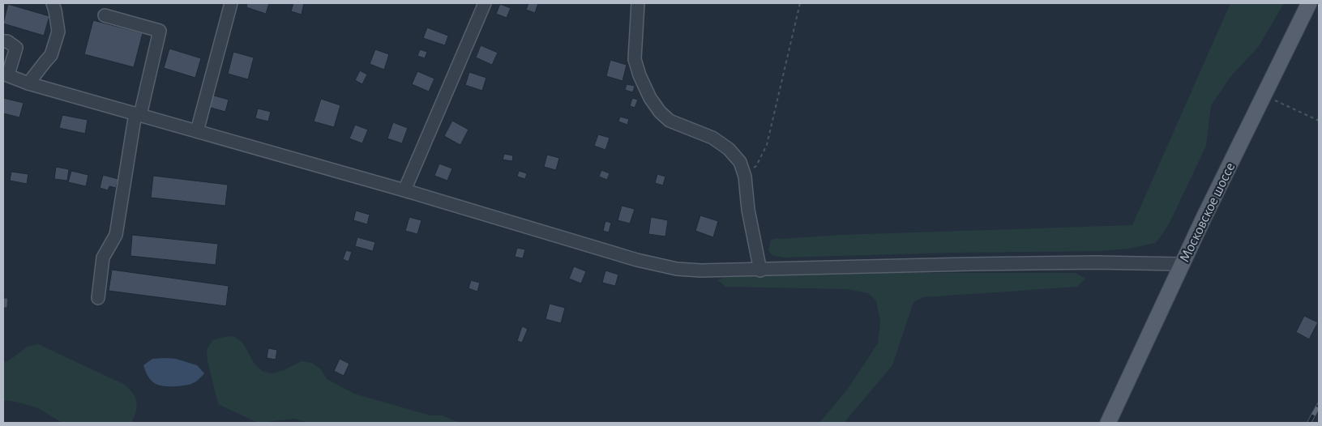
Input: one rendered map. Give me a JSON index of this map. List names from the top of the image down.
{
  "streets": {
    "main road": ["Московское шоссе"]
  }
}
